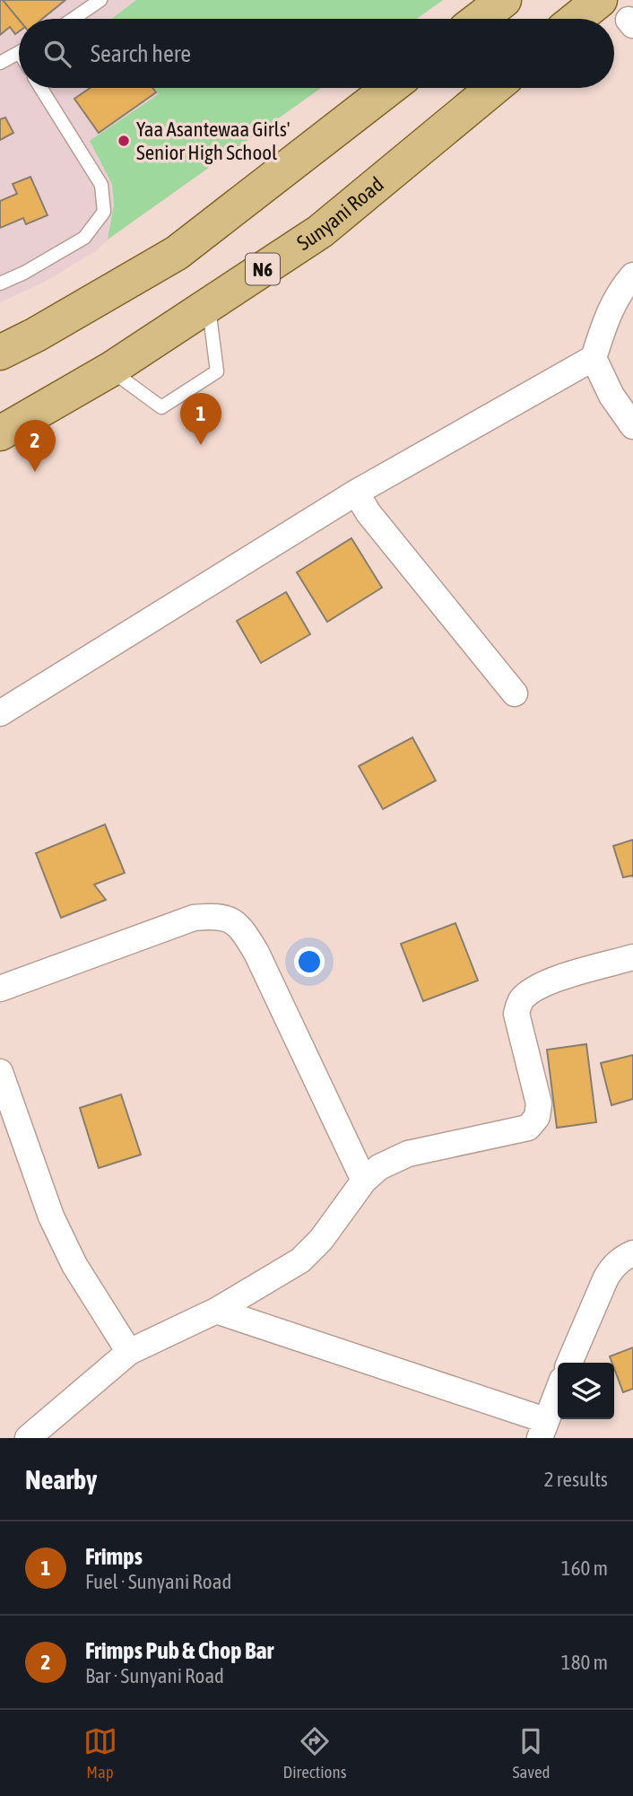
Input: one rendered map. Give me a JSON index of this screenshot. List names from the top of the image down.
{
  "streets": {
    "main road": ["Sunyani Road", "N6"]
  },
  "places": ["Yaa Asantewaa Girls' Senior High School"],
  "page": {
    "search": "Search here",
    "pins": ["1", "2"],
    "heading": ["Nearby", "2 results"],
    "list": [
      {
        "mark": "1",
        "name": "Frimps",
        "note": "Fuel · Sunyani Road",
        "value": "160 m"
      },
      {
        "mark": "2",
        "name": "Frimps Pub & Chop Bar",
        "note": "Bar · Sunyani Road",
        "value": "180 m"
      }
    ],
    "nav": ["Map", "Directions", "Saved"]
  }
}
